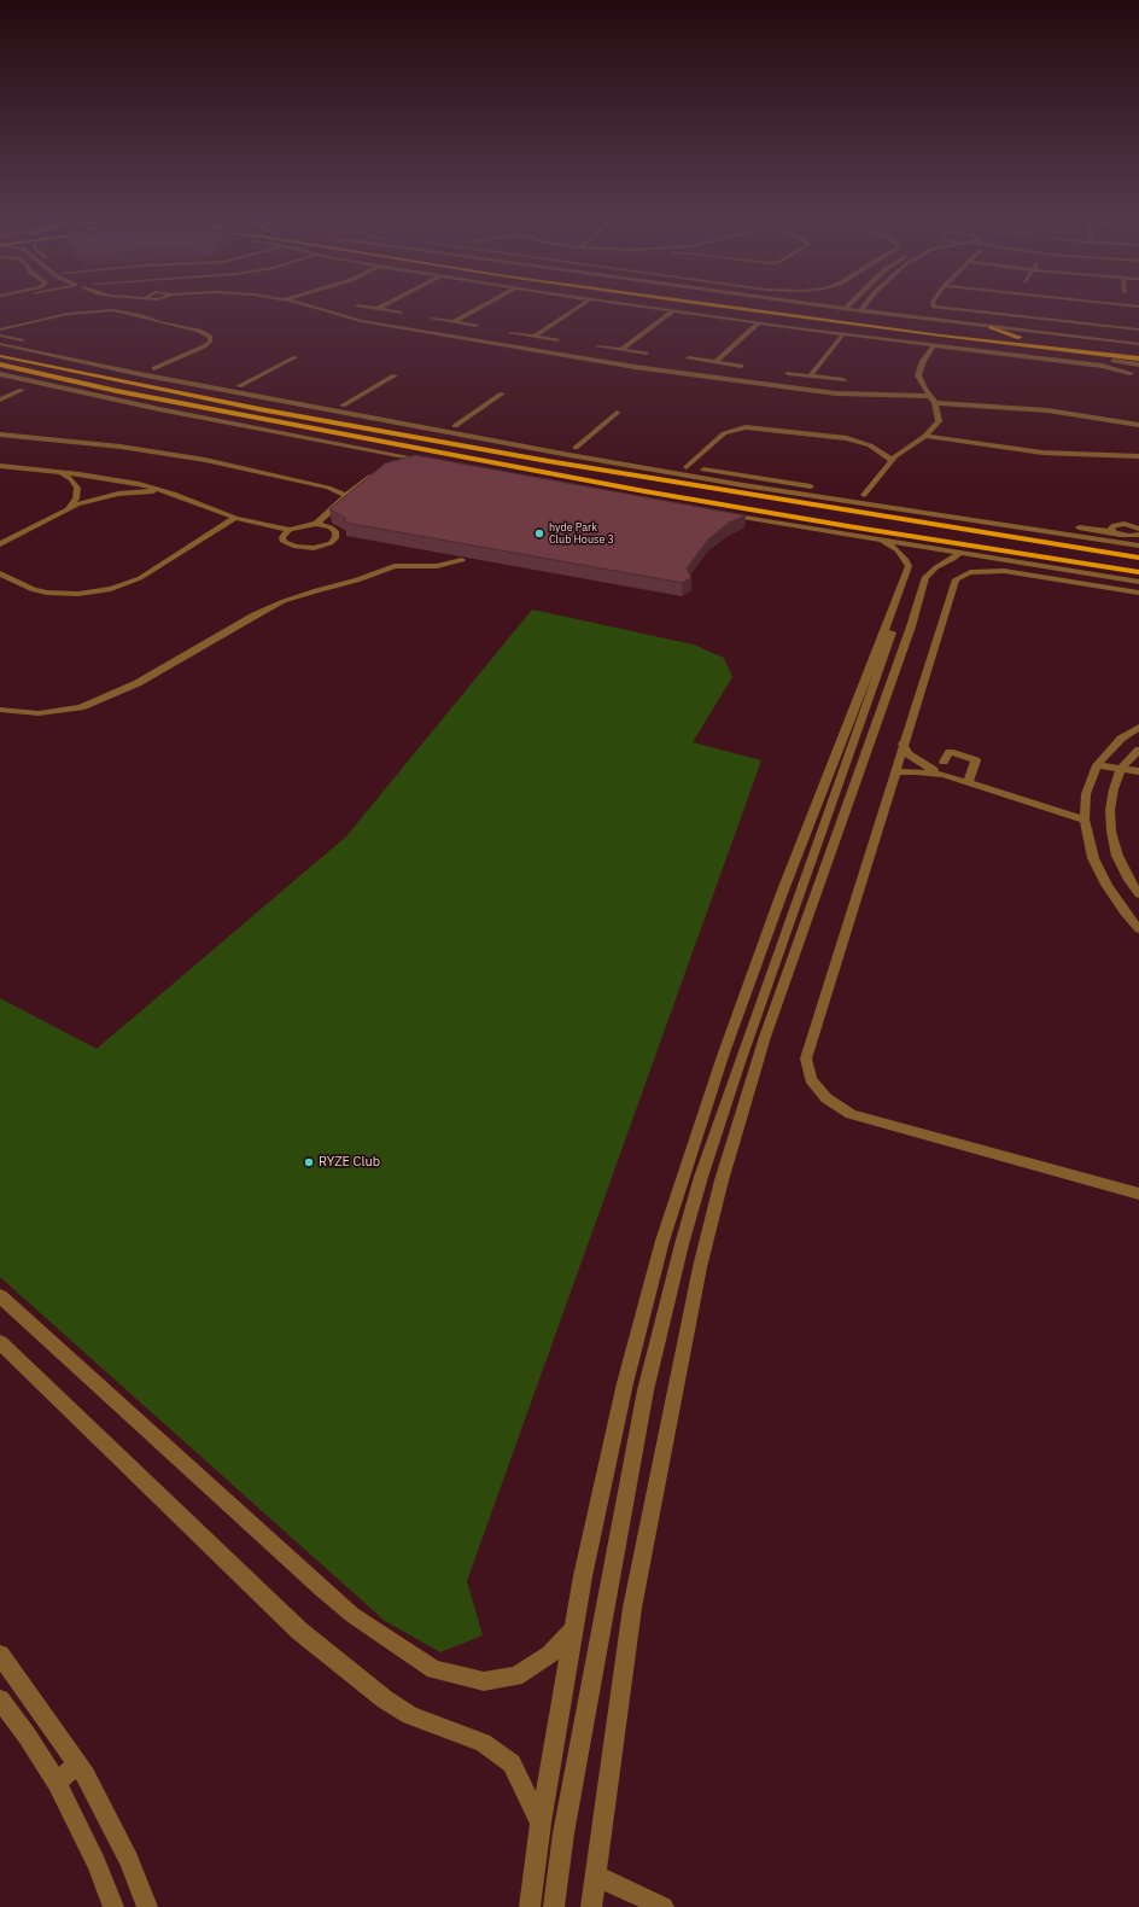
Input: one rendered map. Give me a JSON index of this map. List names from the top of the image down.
{
  "places": ["hyde Park Club House 3", "RYZE Club"]
}
